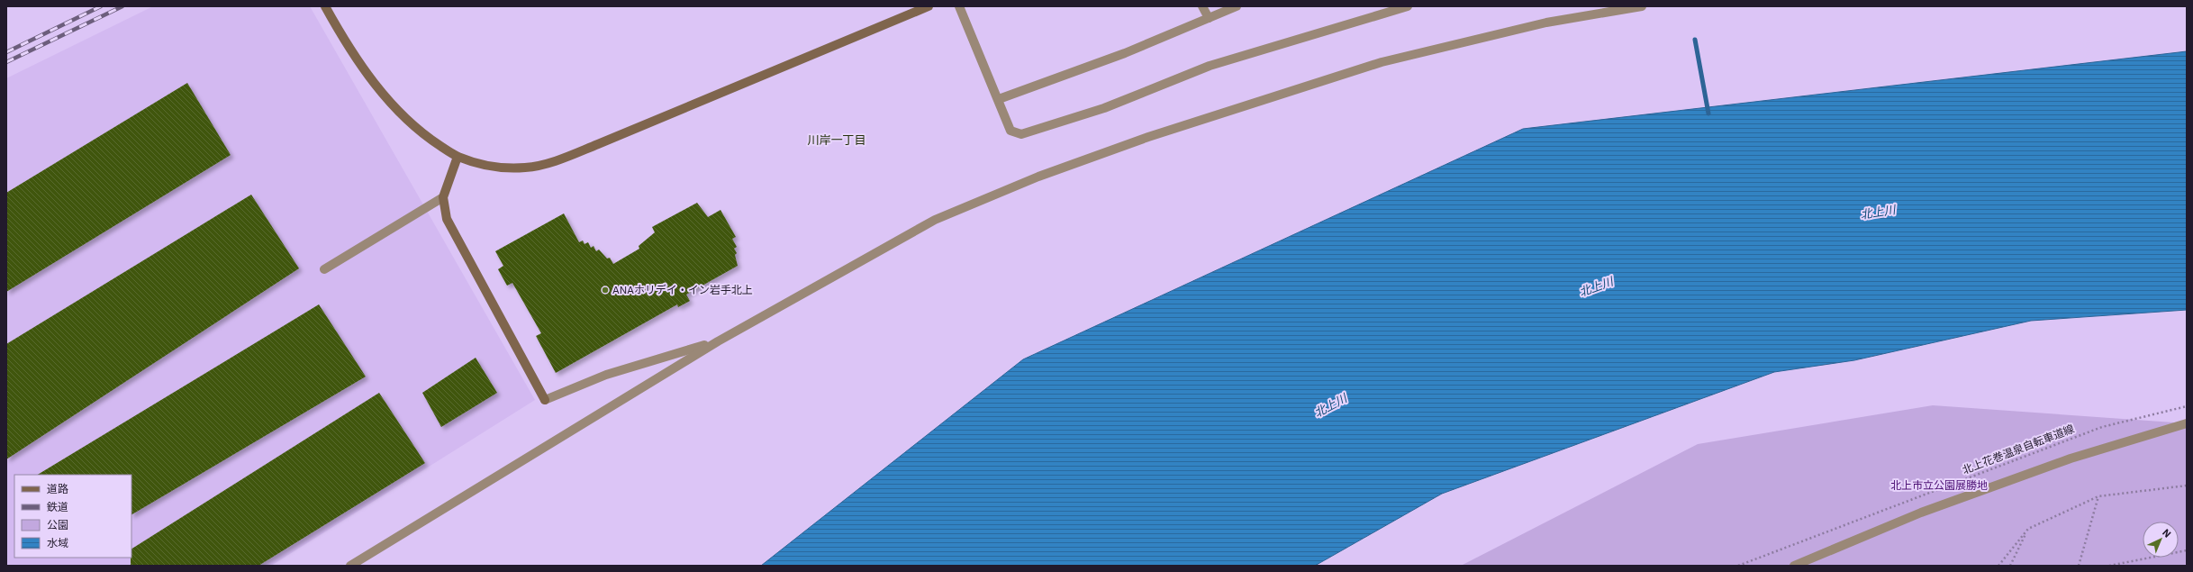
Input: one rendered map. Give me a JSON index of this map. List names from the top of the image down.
{
  "streets": {
    "path": ["北上花巻温泉自転車道線"]
  },
  "districts": ["川岸一丁目"],
  "water": ["北上川"],
  "parks": ["北上市立公園展勝地"],
  "places": ["ANAホリデイ・イン岩手北上"],
  "legend": [
    "道路",
    "鉄道",
    "公園",
    "水域"
  ],
  "north": "top right"
}
